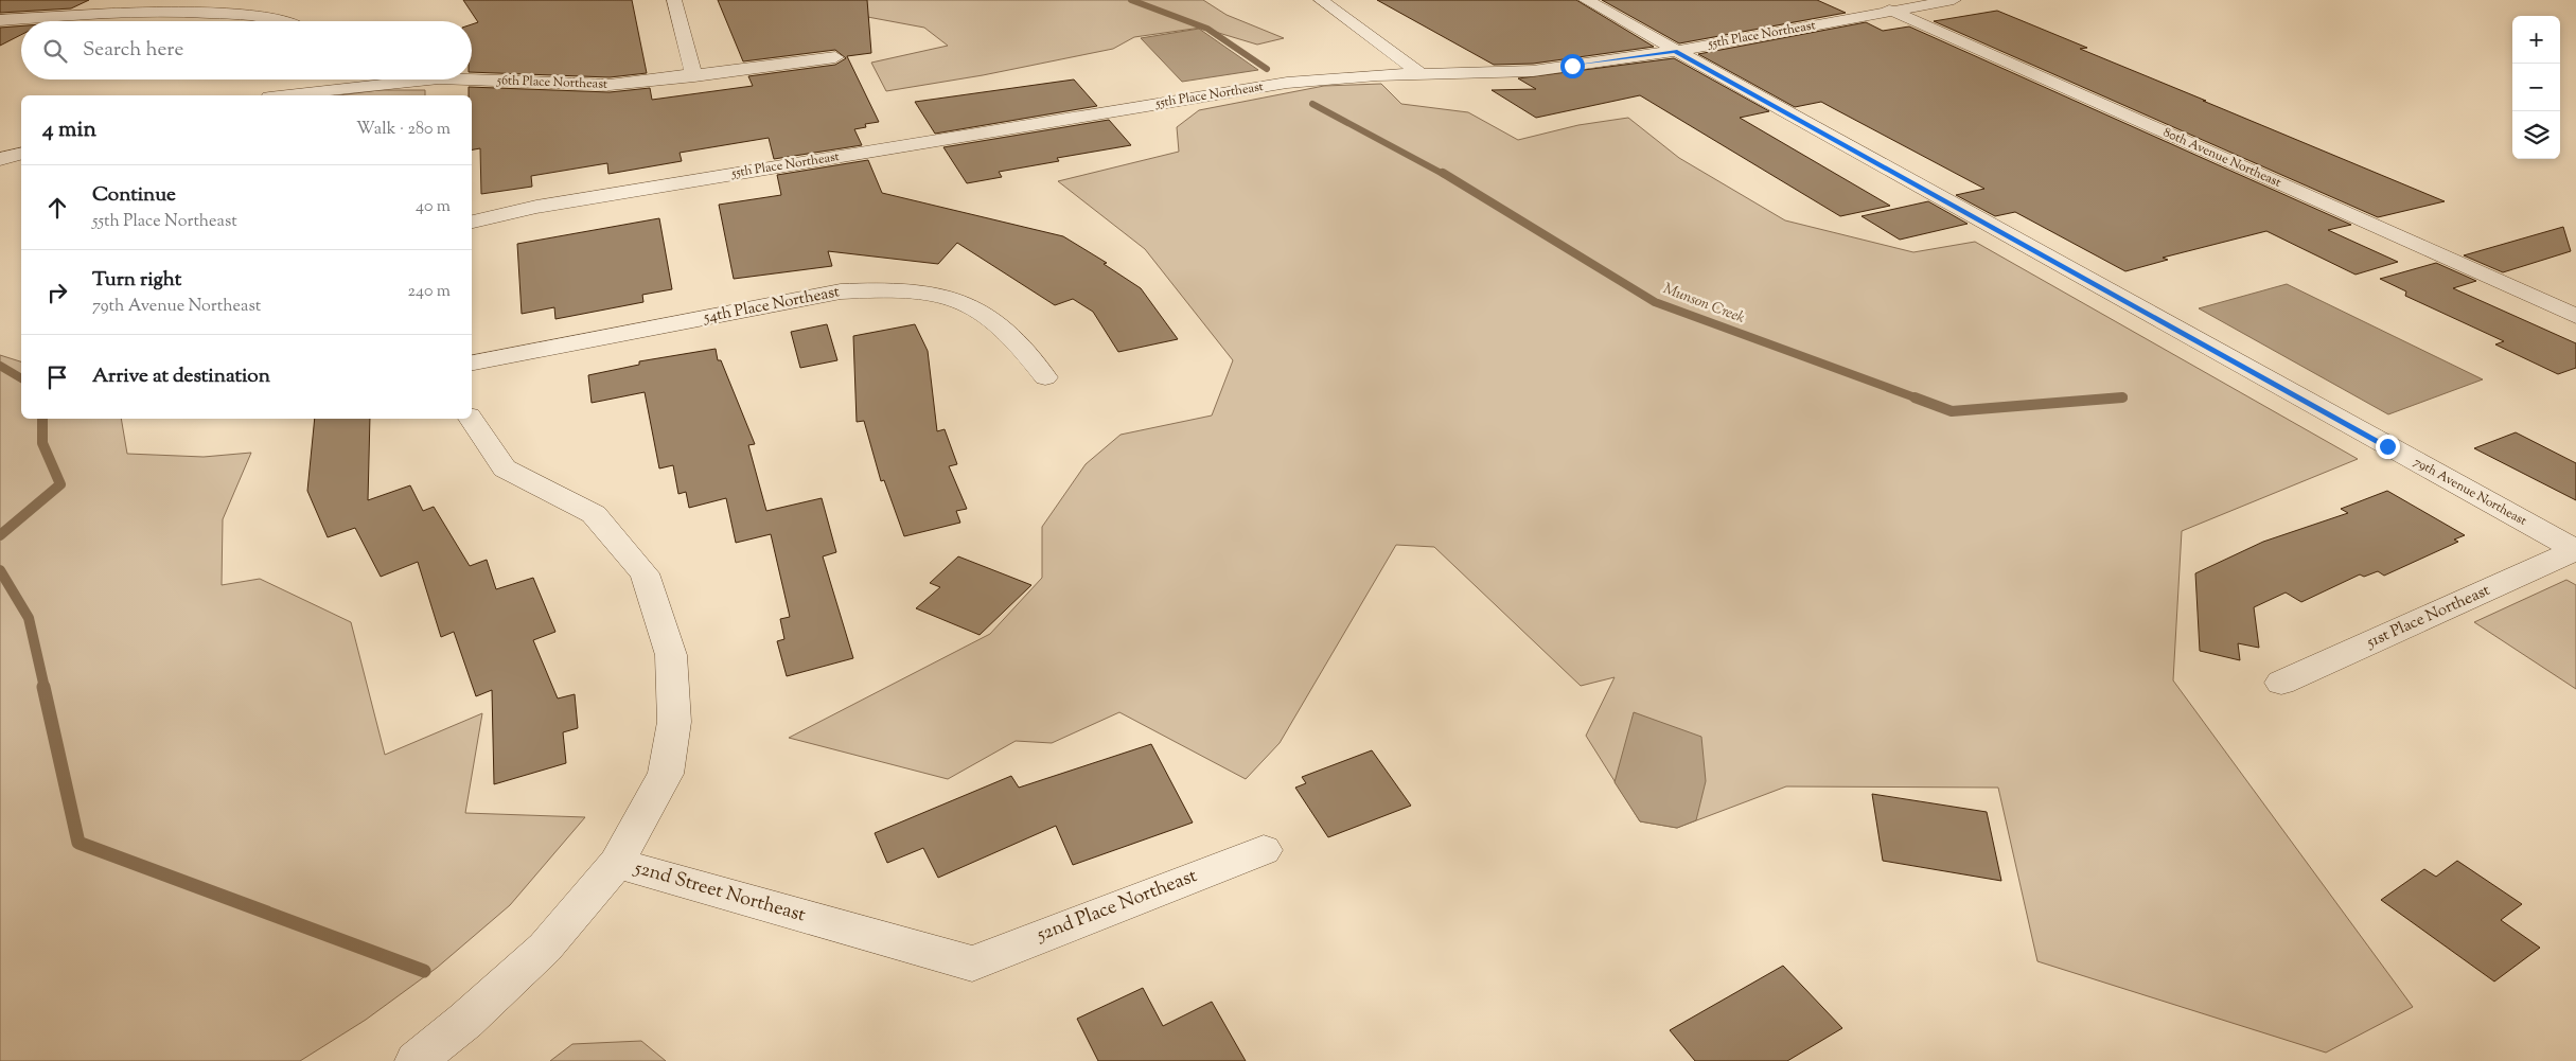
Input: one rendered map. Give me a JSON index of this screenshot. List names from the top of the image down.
{
  "streets": {
    "street": [
      "55th Place Northeast",
      "56th Place Northeast",
      "80th Avenue Northeast",
      "54th Place Northeast",
      "79th Avenue Northeast",
      "51st Place Northeast",
      "52nd Street Northeast",
      "52nd Place Northeast"
    ]
  },
  "crossings": [
    ["55th Place Northeast", "80th Avenue Northeast"],
    ["55th Place Northeast", "79th Avenue Northeast"],
    ["79th Avenue Northeast", "51st Place Northeast"],
    ["52nd Street Northeast", "52nd Place Northeast"]
  ],
  "water": ["Munson Creek"],
  "page": {
    "map_buttons": ["+", "−"],
    "search": "Search here",
    "heading": ["4 min", "Walk · 280 m"],
    "list": [
      ["Continue", "55th Place Northeast", "40 m"],
      ["Turn right", "79th Avenue Northeast", "240 m"],
      "Arrive at destination"
    ]
  }
}
